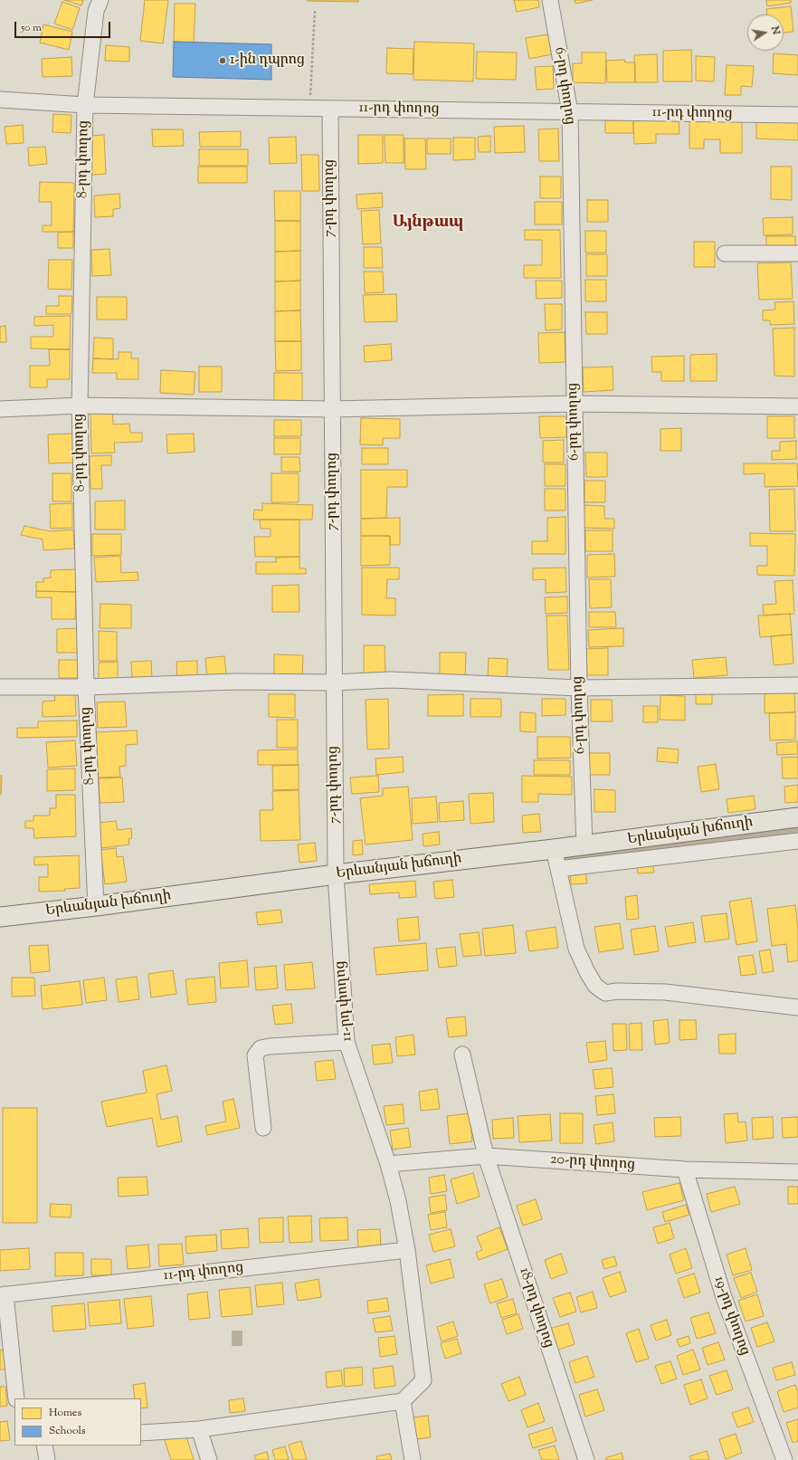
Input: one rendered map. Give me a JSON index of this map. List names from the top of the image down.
{
  "streets": {
    "main road": ["Երևանյան խճուղի"],
    "street": [
      "6-րդ փողոց",
      "11-րդ փողոց",
      "8-րդ փողոց",
      "7-րդ փողոց",
      "20-րդ փողոց",
      "18-րդ փողոց",
      "19-րդ փողոց"
    ]
  },
  "crossings": [
    ["6-րդ փողոց", "11-րդ փողոց"],
    ["6-րդ փողոց", "Երևանյան խճուղի"],
    ["11-րդ փողոց", "8-րդ փողոց"],
    ["11-րդ փողոց", "7-րդ փողոց"],
    ["11-րդ փողոց", "Երևանյան խճուղի"],
    ["11-րդ փողոց", "20-րդ փողոց"],
    ["8-րդ փողոց", "Երևանյան խճուղի"],
    ["7-րդ փողոց", "Երևանյան խճուղի"],
    ["20-րդ փողոց", "18-րդ փողոց"],
    ["20-րդ փողոց", "19-րդ փողոց"]
  ],
  "districts": ["Այնթապ"],
  "places": ["1-ին դպրոց"],
  "legend": ["Homes", "Schools"],
  "scale_bar": "50 m",
  "north": "right"
}
